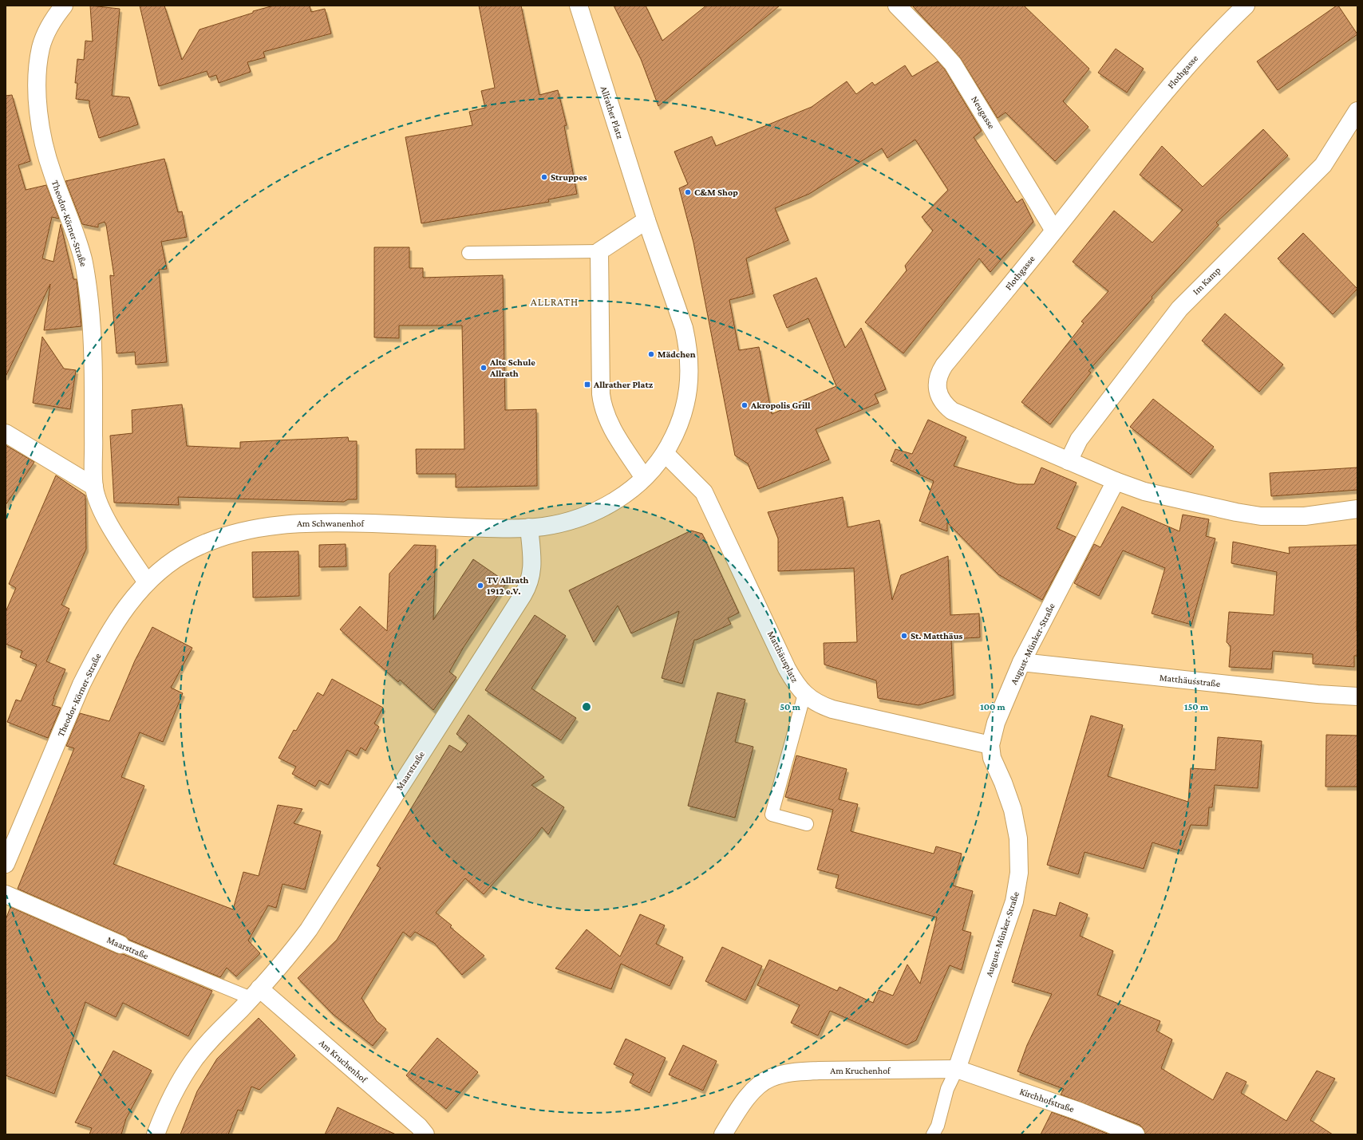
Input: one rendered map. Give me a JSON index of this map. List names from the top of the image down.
{
  "streets": {
    "street": [
      "Flothgasse",
      "Allrather Platz",
      "Neugasse",
      "Theodor-Körner-Straße",
      "Im Kamp",
      "Am Schwanenhof",
      "August-Münker-Straße",
      "Matthäusplatz",
      "Matthäusstraße",
      "Maarstraße",
      "Am Kruchenhof",
      "Kirchhofstraße"
    ]
  },
  "crossings": [
    ["Flothgasse", "Neugasse"],
    ["Flothgasse", "Im Kamp"],
    ["Flothgasse", "August-Münker-Straße"],
    ["Allrather Platz", "Am Schwanenhof"],
    ["Allrather Platz", "Matthäusplatz"],
    ["Allrather Platz", "Maarstraße"],
    ["Theodor-Körner-Straße", "Am Schwanenhof"],
    ["Am Schwanenhof", "Maarstraße"],
    ["August-Münker-Straße", "Matthäusplatz"],
    ["August-Münker-Straße", "Matthäusstraße"],
    ["August-Münker-Straße", "Am Kruchenhof"],
    ["August-Münker-Straße", "Kirchhofstraße"],
    ["Maarstraße", "Am Kruchenhof"],
    ["Am Kruchenhof", "Kirchhofstraße"]
  ],
  "districts": ["ALLRATH"],
  "places": {
    "other": [
      "Struppes",
      "C&M Shop",
      "Mädchen",
      "Alte Schule Allrath",
      "Akropolis Grill",
      "TV Allrath 1912 e.V.",
      "St. Matthäus"
    ],
    "transit": ["Allrather Platz"]
  },
  "rings": ["50 m", "100 m", "150 m"]
}
